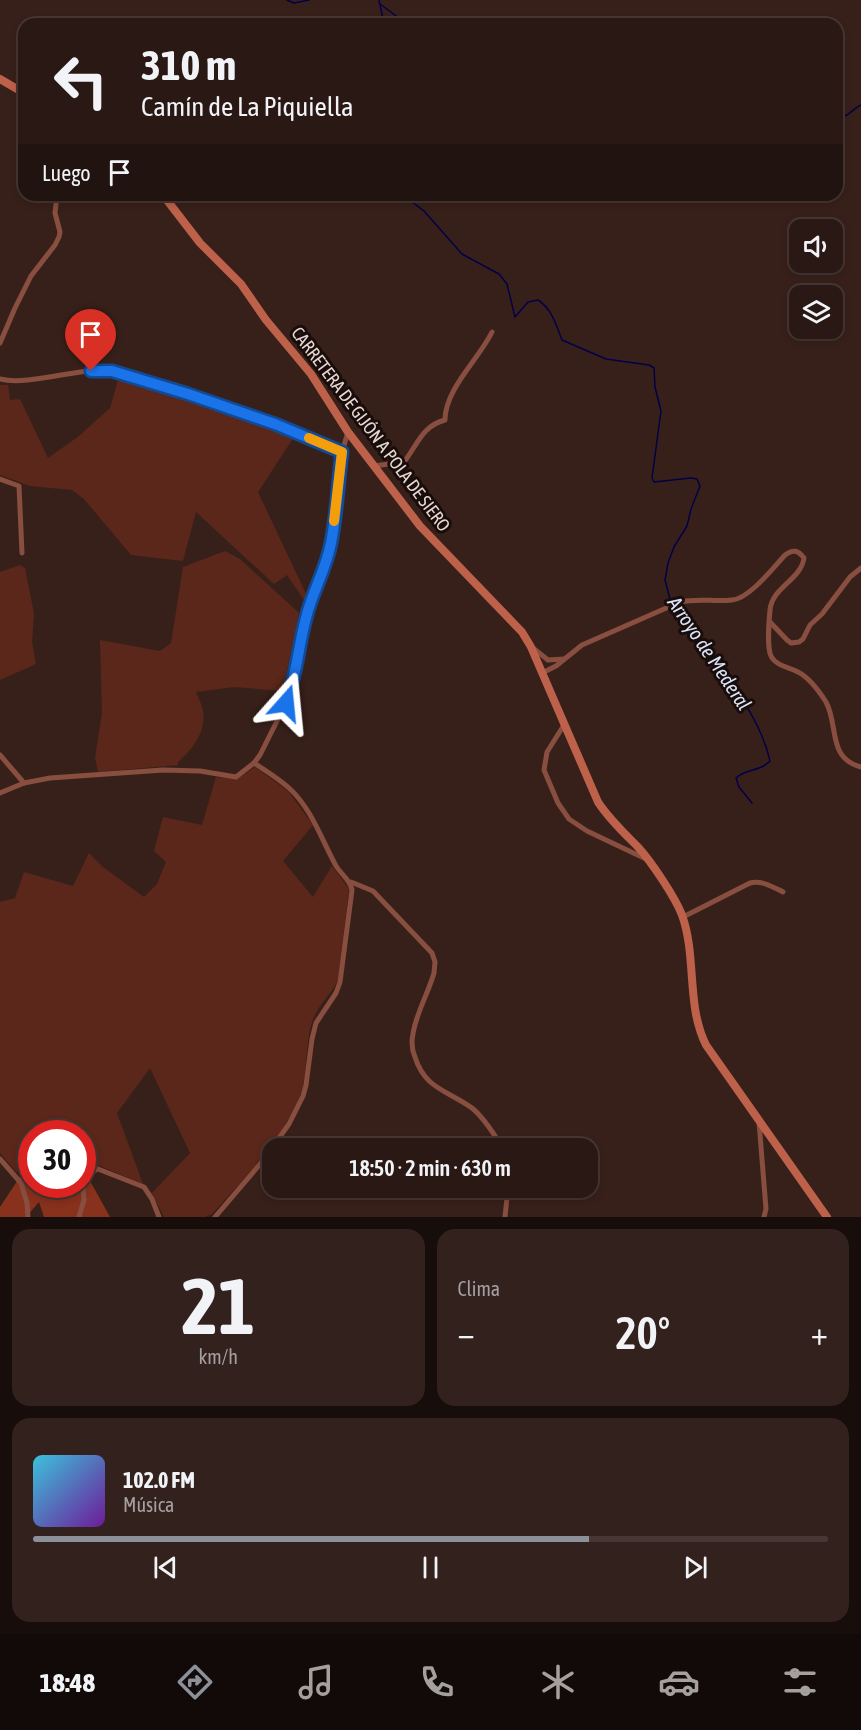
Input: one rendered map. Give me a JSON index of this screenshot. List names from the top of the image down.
{
  "streets": {
    "street": ["CARRETERA DE GIJÓN A POLA DE SIERO"]
  },
  "water": ["Arroyo de Mederal"],
  "page": {
    "turn": ["310 m", "Camín de La Piquiella"],
    "then": "Luego",
    "limit": "30",
    "trip": "18:50 · 2 min · 630 m",
    "tile": [
      ["21", "km/h"],
      "Clima"
    ],
    "heat": ["−", "20°", "+"],
    "song": ["102.0 FM", "Música"],
    "tabs": "18:48"
  }
}
